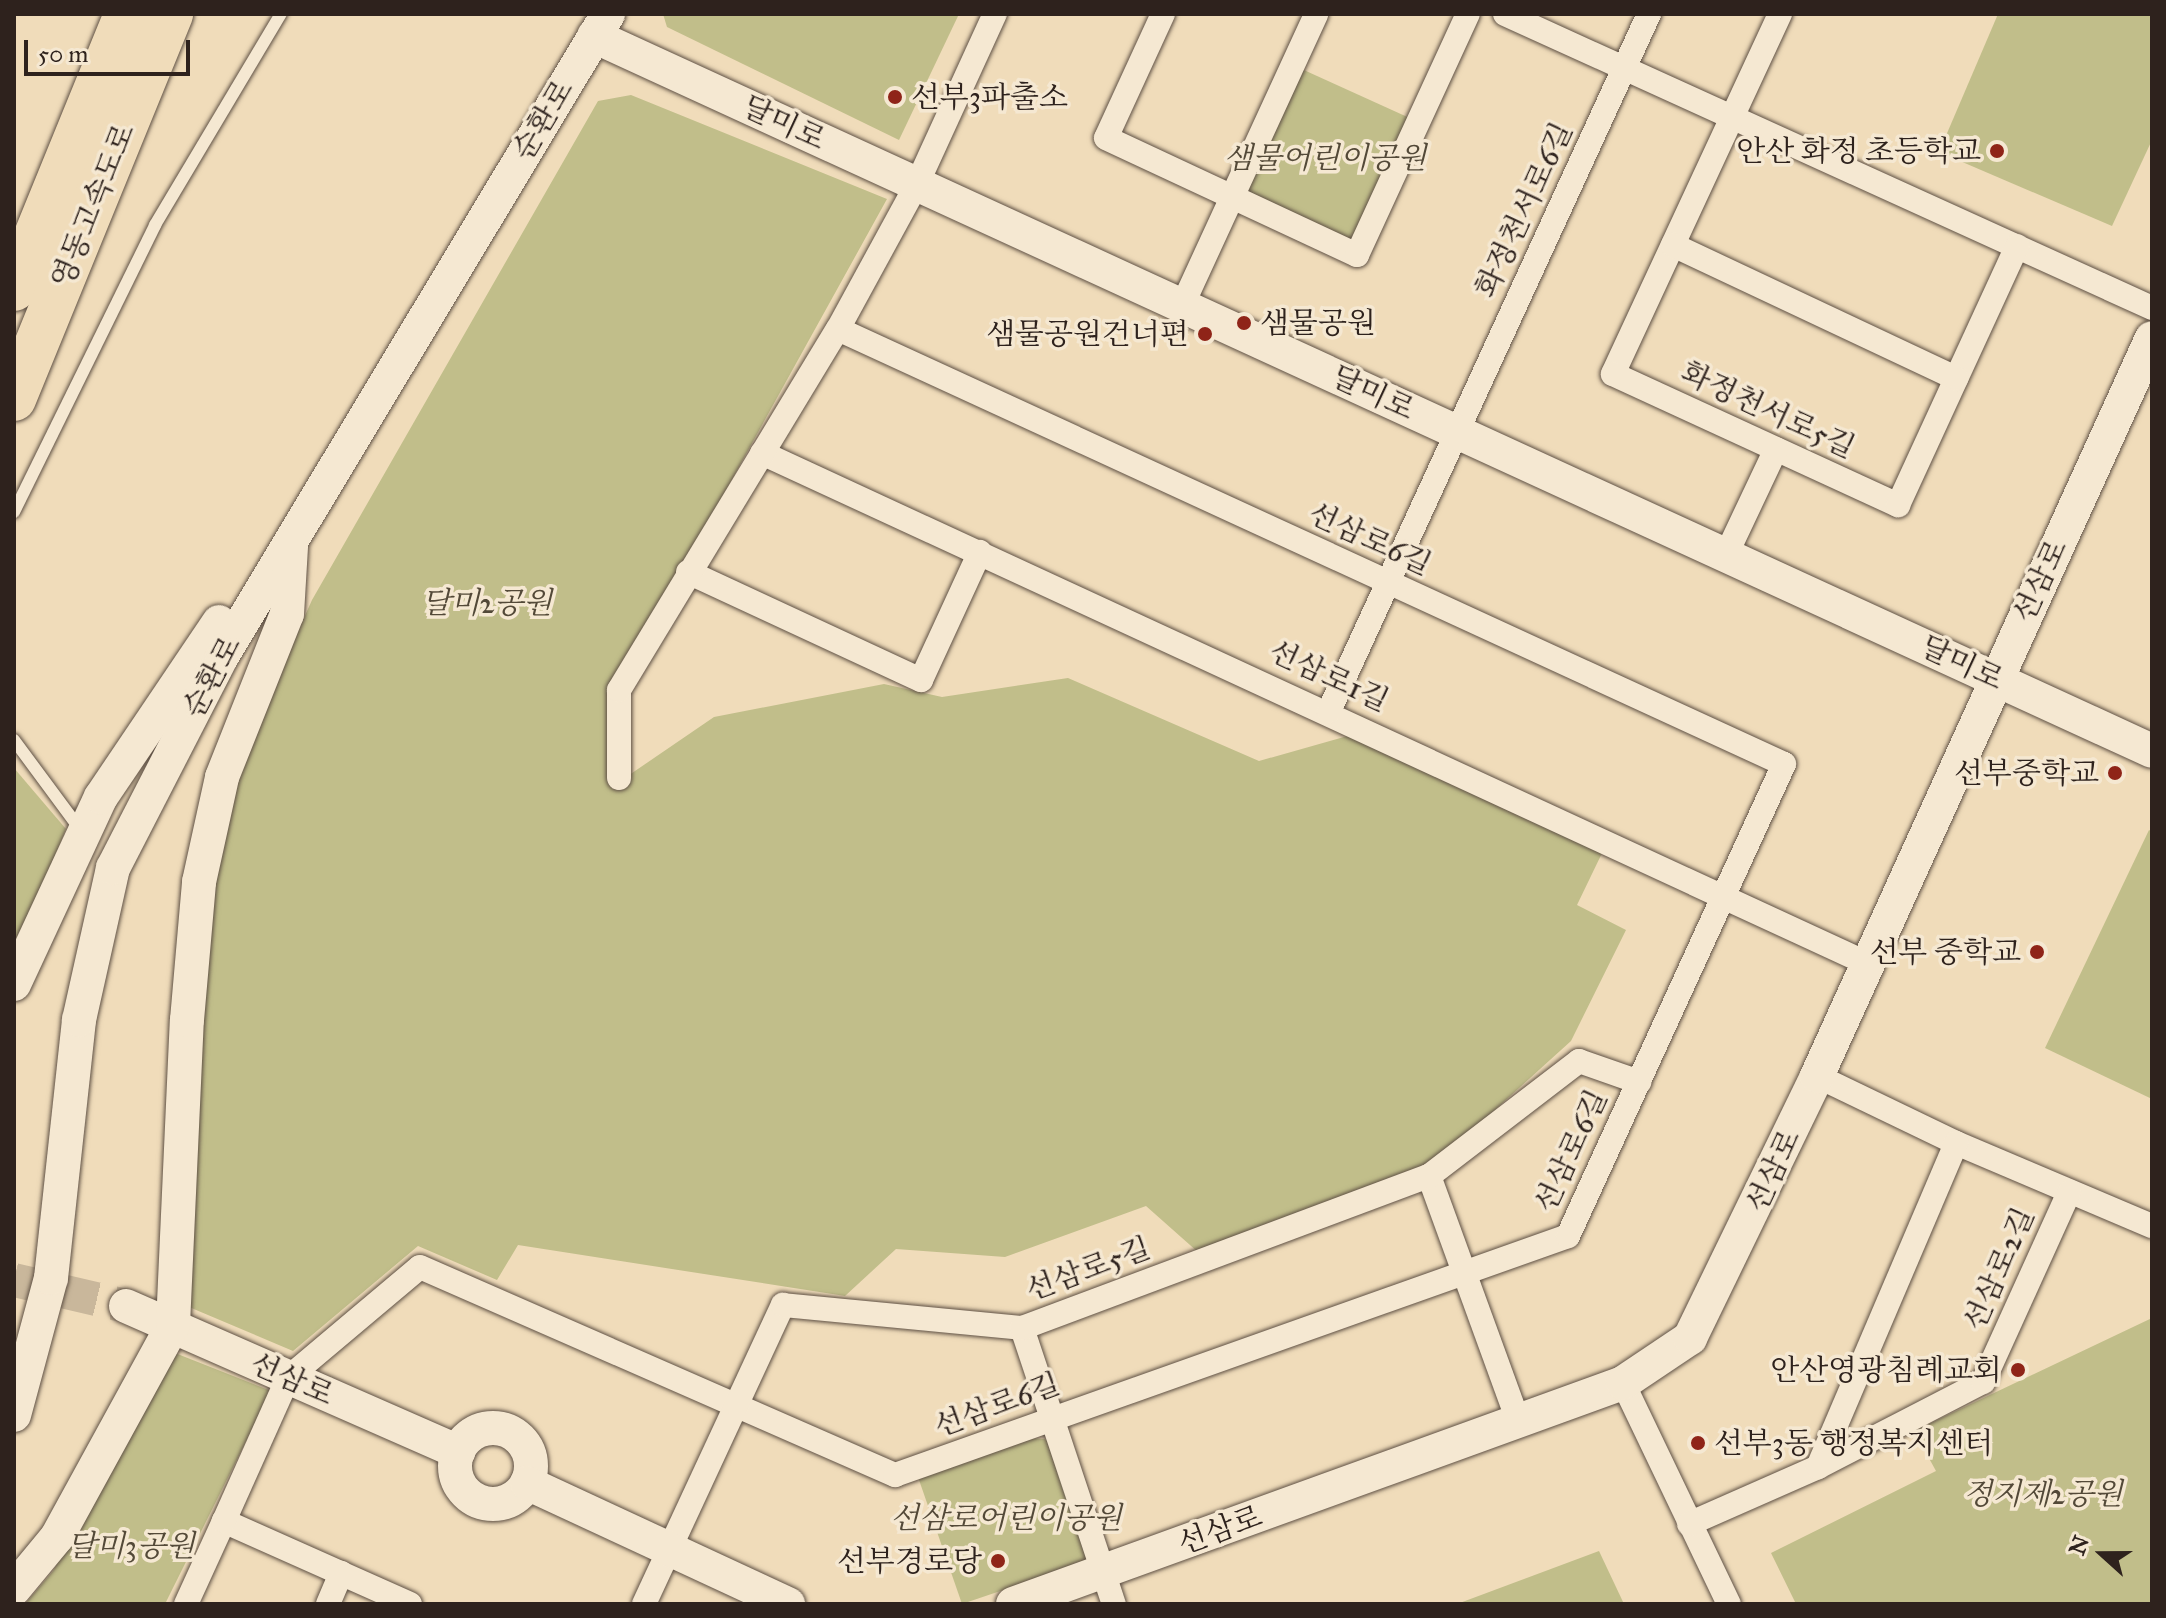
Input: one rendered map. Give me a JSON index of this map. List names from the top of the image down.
{
  "streets": {
    "highway": ["영동고속도로"],
    "street": [
      "순환로",
      "달미로",
      "화정천서로6길",
      "화정천서로5길",
      "선삼로6길",
      "선삼로",
      "선삼로1길",
      "선삼로5길",
      "선삼로2길"
    ]
  },
  "crossings": [
    ["순환로", "달미로"],
    ["달미로", "화정천서로6길"],
    ["달미로", "선삼로"],
    ["화정천서로6길", "선삼로6길"],
    ["화정천서로6길", "선삼로1길"],
    ["선삼로6길", "선삼로"],
    ["선삼로6길", "선삼로1길"],
    ["선삼로6길", "선삼로5길"],
    ["선삼로", "선삼로1길"],
    ["선삼로", "선삼로2길"]
  ],
  "parks": [
    "샘물어린이공원",
    "달미2공원",
    "정지제2공원",
    "선삼로어린이공원",
    "달미3공원"
  ],
  "places": [
    "선부3파출소",
    "안산 화정 초등학교",
    "샘물공원",
    "샘물공원건너편",
    "선부중학교",
    "선부 중학교",
    "안산영광침례교회",
    "선부3동 행정복지센터",
    "선부경로당"
  ],
  "scale_bar": "50 m",
  "north": "left"
}
